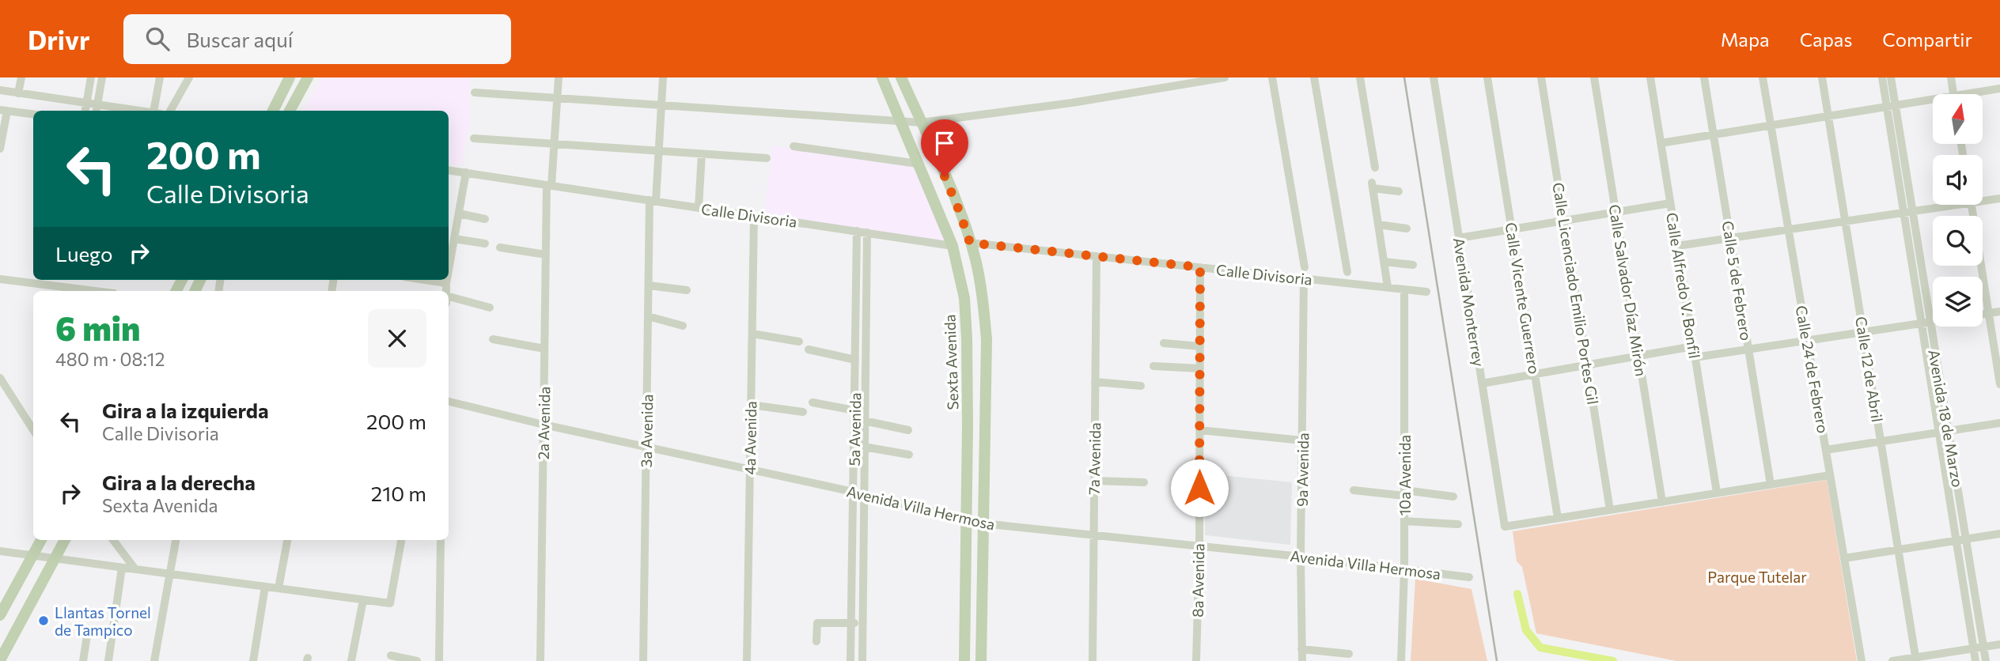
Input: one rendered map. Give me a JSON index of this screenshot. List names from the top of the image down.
{
  "streets": {
    "main road": ["Sexta Avenida"],
    "street": [
      "Calle Divisoria",
      "Calle 5 de Febrero",
      "Calle Alfredo V. Bonfil",
      "Calle Salvador Díaz Mirón",
      "Calle Licenciado Emilio Portes Gil",
      "Calle Vicente Guerrero",
      "Avenida Monterrey",
      "Calle 24 de Febrero",
      "Calle 12 de Abril",
      "Avenida 18 de Marzo",
      "2a Avenida",
      "5a Avenida",
      "3a Avenida",
      "4a Avenida",
      "7a Avenida",
      "9a Avenida",
      "10a Avenida",
      "Avenida Villa Hermosa",
      "8a Avenida"
    ]
  },
  "crossings": [
    ["Calle Divisoria", "Sexta Avenida"],
    ["Calle Divisoria", "2a Avenida"],
    ["Calle Divisoria", "5a Avenida"],
    ["Calle Divisoria", "3a Avenida"],
    ["Calle Divisoria", "4a Avenida"],
    ["Calle Divisoria", "7a Avenida"],
    ["Calle Divisoria", "9a Avenida"],
    ["Calle Divisoria", "10a Avenida"],
    ["Calle Divisoria", "8a Avenida"],
    ["Calle Vicente Guerrero", "Avenida Monterrey"],
    ["Sexta Avenida", "Avenida Villa Hermosa"],
    ["2a Avenida", "Avenida Villa Hermosa"],
    ["5a Avenida", "Avenida Villa Hermosa"],
    ["3a Avenida", "Avenida Villa Hermosa"],
    ["4a Avenida", "Avenida Villa Hermosa"],
    ["7a Avenida", "Avenida Villa Hermosa"],
    ["9a Avenida", "Avenida Villa Hermosa"],
    ["10a Avenida", "Avenida Villa Hermosa"],
    ["Avenida Villa Hermosa", "8a Avenida"]
  ],
  "parks": ["Parque Tutelar"],
  "places": ["Llantas Tornel de Tampico"],
  "north": "top",
  "page": {
    "header": "Drivr",
    "search": "Buscar aquí",
    "nav": ["Mapa", "Capas", "Compartir"],
    "turn": ["200 m", "Calle Divisoria"],
    "then": "Luego",
    "heading": ["6 min", "480 m · 08:12"],
    "list": [
      {
        "name": "Gira a la izquierda",
        "note": "Calle Divisoria",
        "value": "200 m"
      },
      {
        "name": "Gira a la derecha",
        "note": "Sexta Avenida",
        "value": "210 m"
      }
    ]
  }
}
